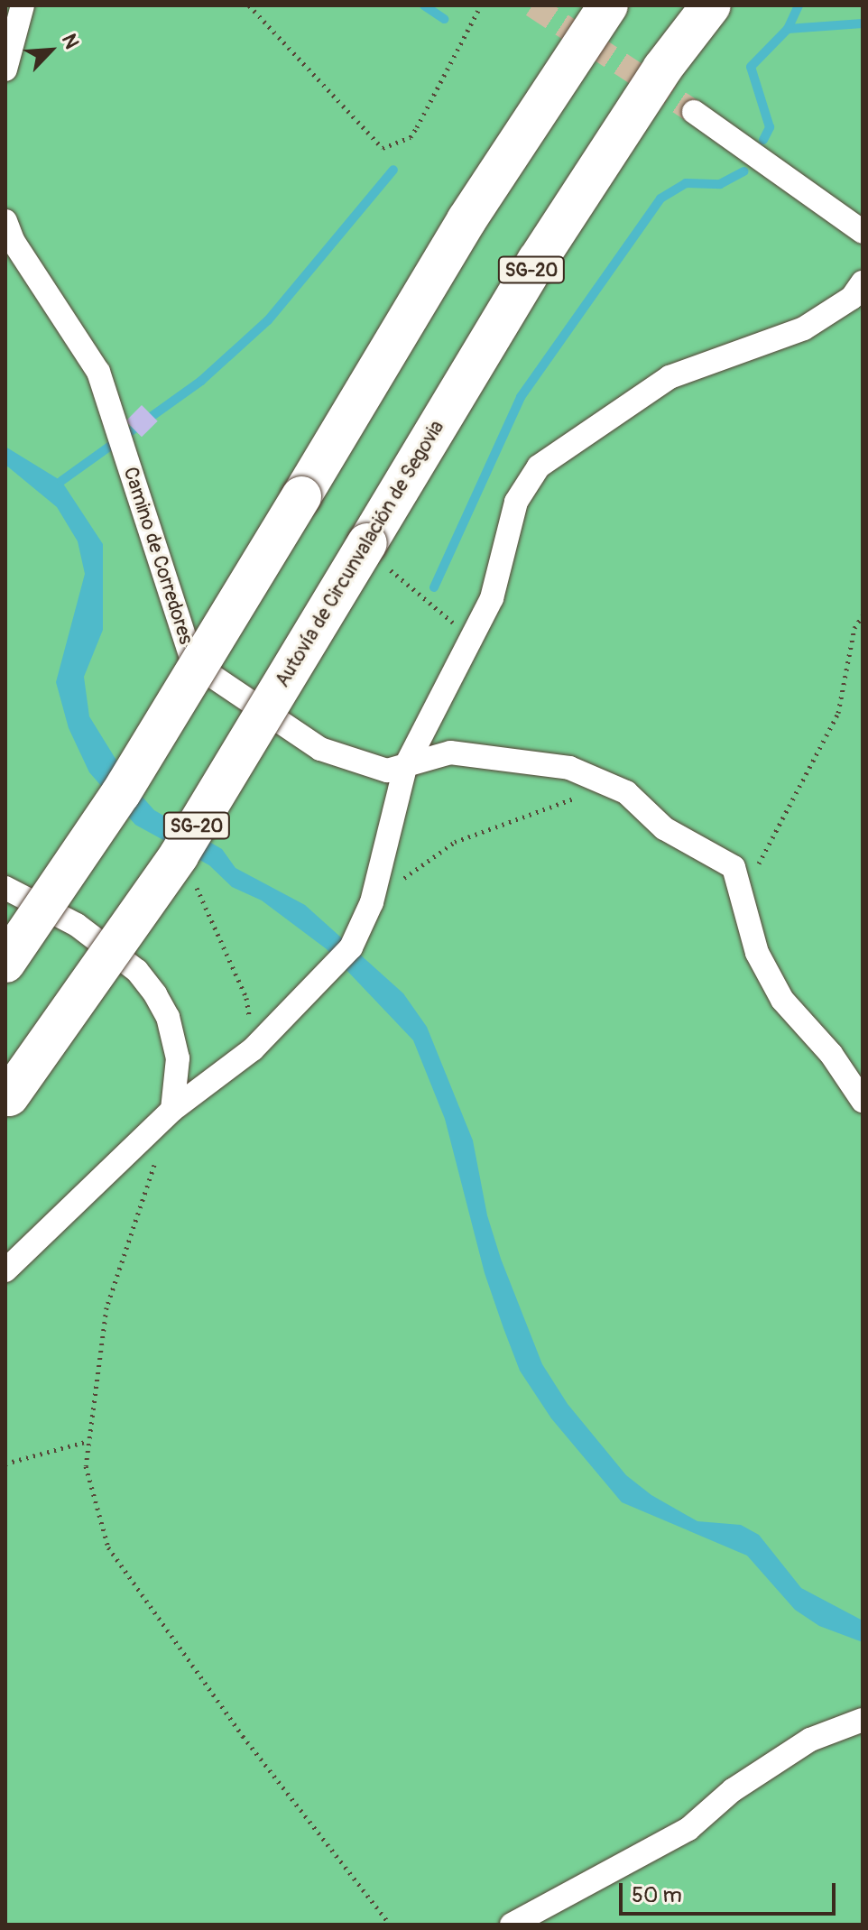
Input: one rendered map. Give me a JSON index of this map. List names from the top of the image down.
{
  "streets": {
    "highway": ["SG-20", "Autovía de Circunvalación de Segovia"],
    "street": ["Camino de Corredores"]
  },
  "scale_bar": "50 m",
  "north": "top right"
}
